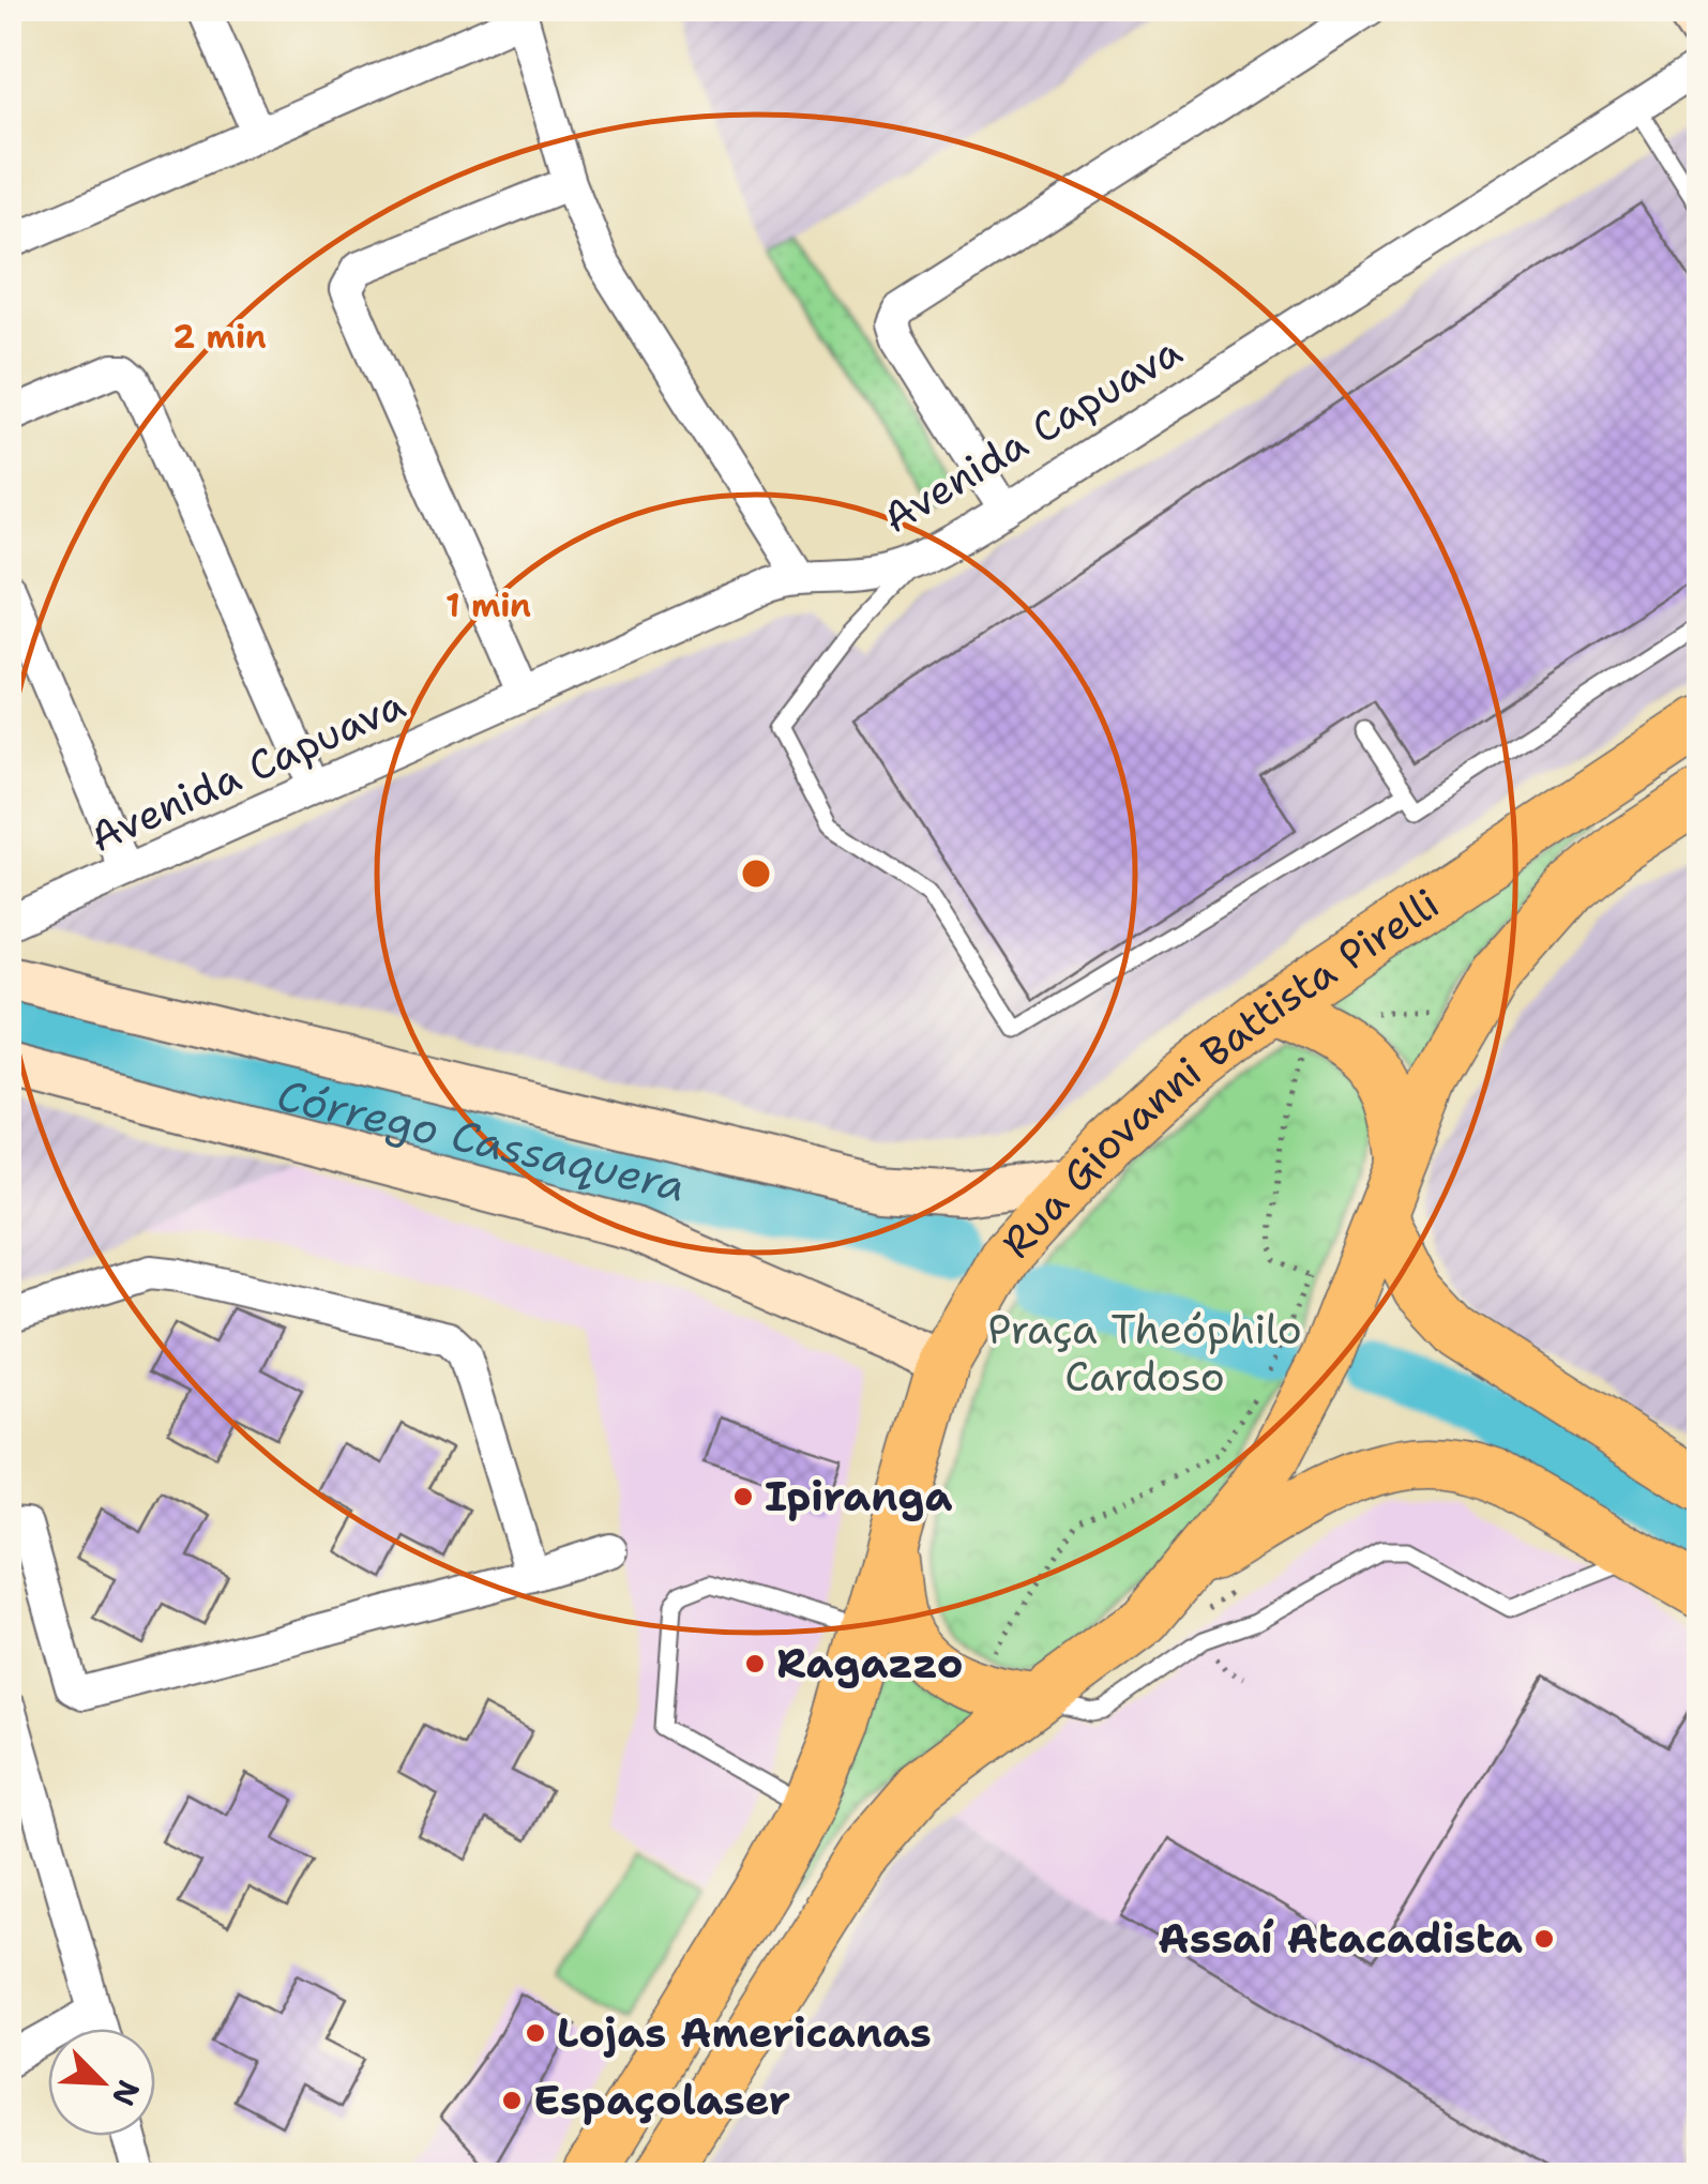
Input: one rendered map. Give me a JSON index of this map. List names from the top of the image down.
{
  "streets": {
    "highway": ["Rua Giovanni Battista Pirelli"],
    "street": ["Avenida Capuava"]
  },
  "water": ["Córrego Cassaquera"],
  "parks": ["Praça Theóphilo Cardoso"],
  "places": [
    "Ipiranga",
    "Ragazzo",
    "Assaí Atacadista",
    "Lojas Americanas",
    "Espaçolaser"
  ],
  "north": "bottom right",
  "rings": ["2 min", "1 min"]
}
